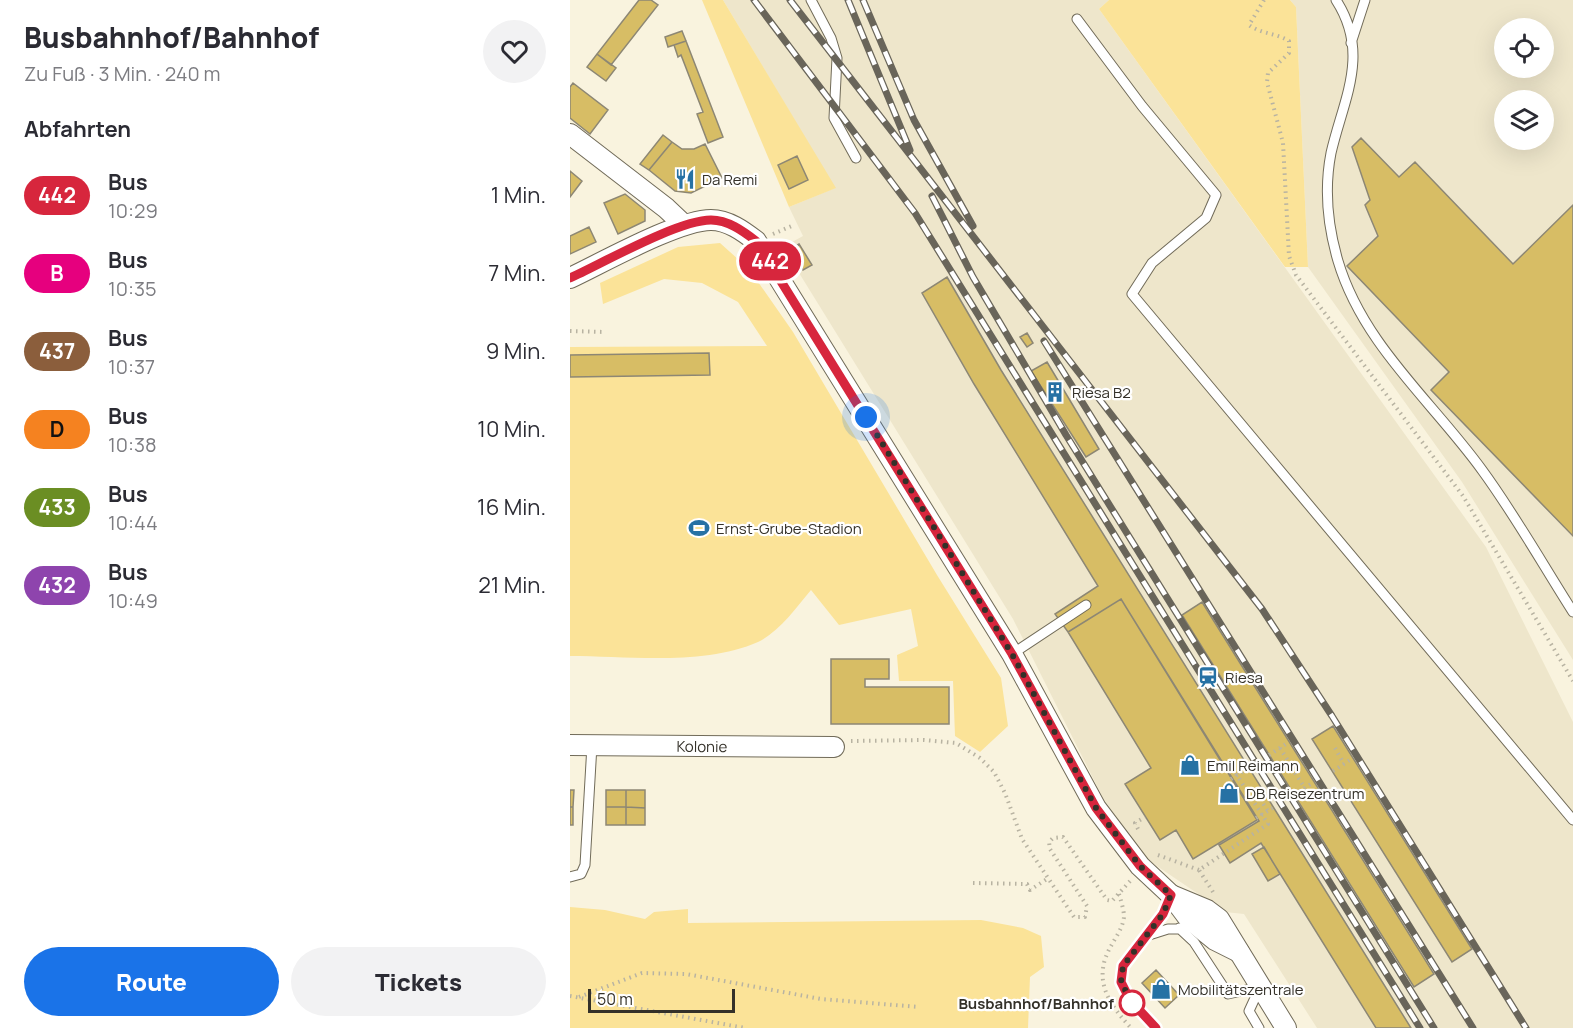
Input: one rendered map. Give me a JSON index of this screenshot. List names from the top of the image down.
{
  "streets": {
    "street": ["Kolonie"]
  },
  "places": {
    "restaurant": ["Da Remi"],
    "building": ["Riesa B2"],
    "sports": ["Ernst-Grube-Stadion"],
    "station": ["Riesa"],
    "shop": ["Emil Reimann", "DB Reisezentrum", "Mobilitätszentrale"],
    "other": ["Busbahnhof/Bahnhof"]
  },
  "lines": ["bus line 442"],
  "scale_bar": "50 m",
  "page": {
    "heading": [
      ["Busbahnhof/Bahnhof", "Zu Fuß · 3 Min. · 240 m"],
      "Abfahrten"
    ],
    "on_map": "442",
    "list": [
      {
        "mark": "442",
        "name": "Bus",
        "note": "10:29",
        "value": "1 Min."
      },
      {
        "mark": "B",
        "name": "Bus",
        "note": "10:35",
        "value": "7 Min."
      },
      {
        "mark": "437",
        "name": "Bus",
        "note": "10:37",
        "value": "9 Min."
      },
      {
        "mark": "D",
        "name": "Bus",
        "note": "10:38",
        "value": "10 Min."
      },
      {
        "mark": "433",
        "name": "Bus",
        "note": "10:44",
        "value": "16 Min."
      },
      {
        "mark": "432",
        "name": "Bus",
        "note": "10:49",
        "value": "21 Min."
      }
    ],
    "buttons": ["Route", "Tickets"],
    "scale": "50 m"
  }
}
